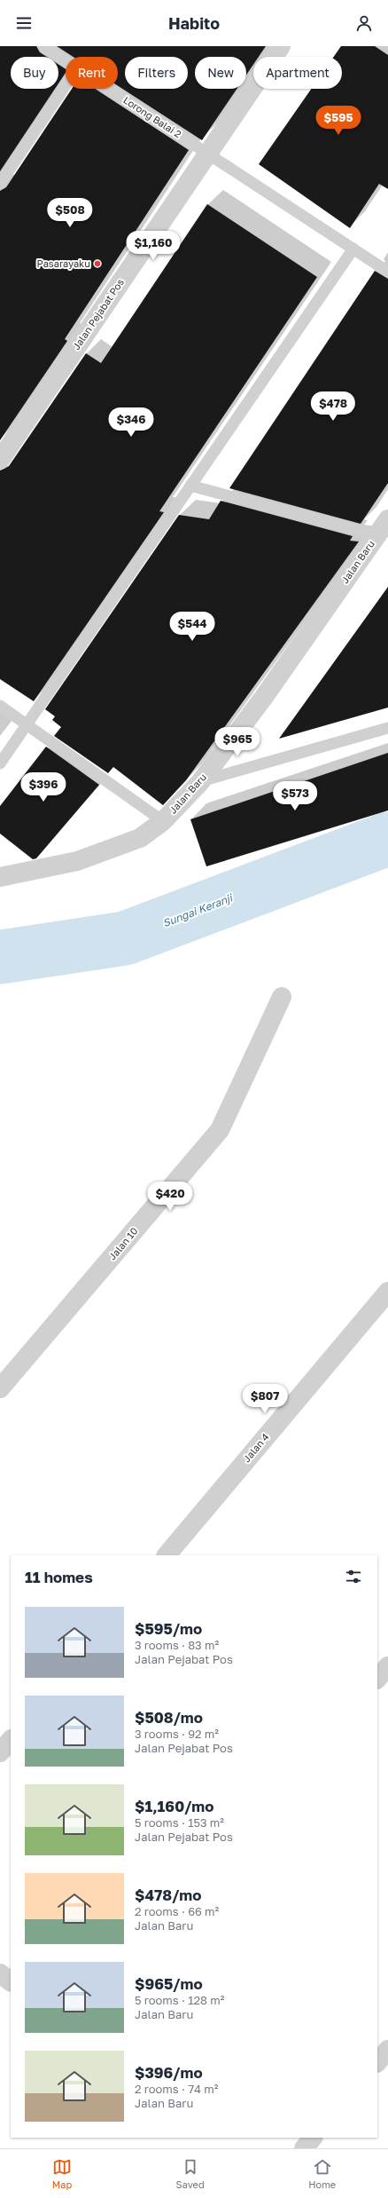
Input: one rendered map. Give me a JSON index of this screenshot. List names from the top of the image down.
{
  "streets": {
    "street": [
      "Jalan Pejabat Pos",
      "Jalan Baru",
      "Jalan 10",
      "Jalan 4"
    ],
    "lane": ["Lorong Balai 2"]
  },
  "crossings": [
    ["Lorong Balai 2", "Jalan Pejabat Pos"]
  ],
  "water": ["Sungai Keranji"],
  "places": ["Pasarayaku"],
  "page": {
    "header": "Habito",
    "chip": [
      "Buy",
      "Rent",
      "Filters",
      "New",
      "Apartment"
    ],
    "price": [
      "$595",
      "$508",
      "$1,160",
      "$478",
      "$346",
      "$544",
      "$965",
      "$396",
      "$573",
      "$420",
      "$807"
    ],
    "heading": "11 homes",
    "list": [
      {
        "name": "$595/mo",
        "note": "3 rooms · 83 m² · Jalan Pejabat Pos"
      },
      {
        "name": "$508/mo",
        "note": "3 rooms · 92 m² · Jalan Pejabat Pos"
      },
      {
        "name": "$1,160/mo",
        "note": "5 rooms · 153 m² · Jalan Pejabat Pos"
      },
      {
        "name": "$478/mo",
        "note": "2 rooms · 66 m² · Jalan Baru"
      },
      {
        "name": "$965/mo",
        "note": "5 rooms · 128 m² · Jalan Baru"
      },
      {
        "name": "$396/mo",
        "note": "2 rooms · 74 m² · Jalan Baru"
      }
    ],
    "tabs": ["Map", "Saved", "Home"]
  }
}
